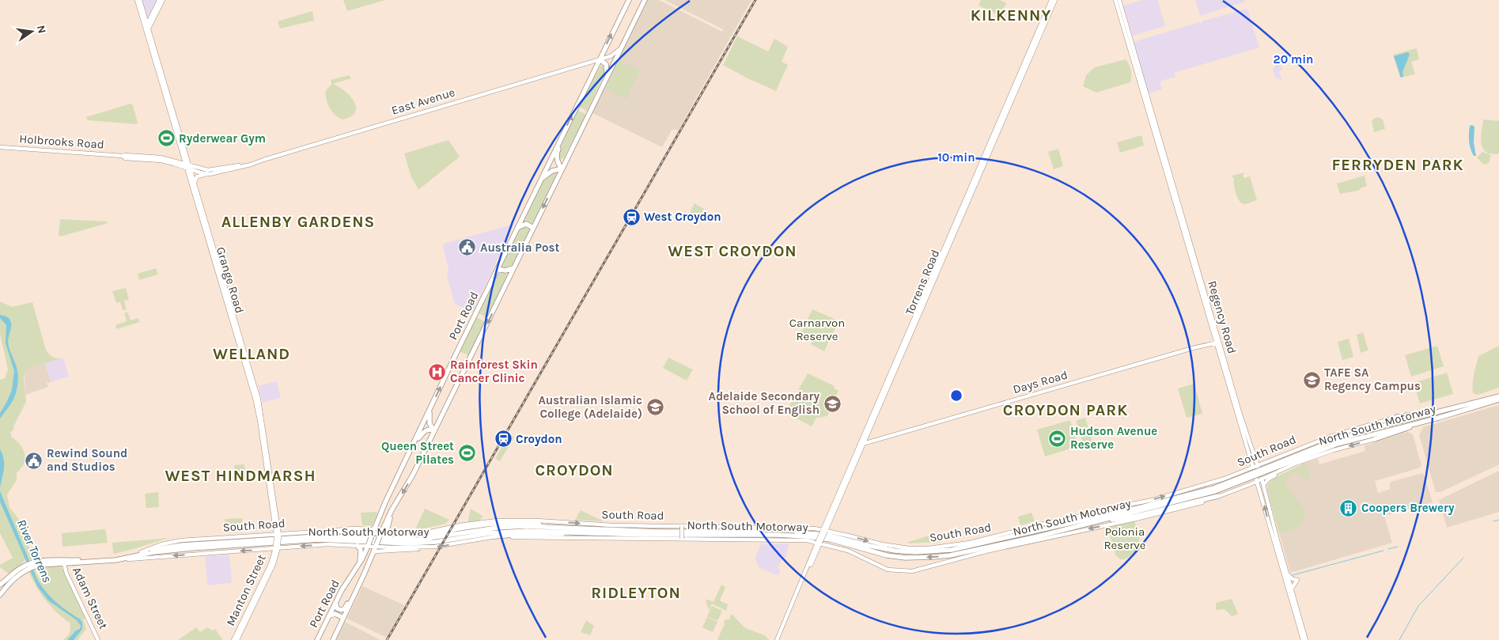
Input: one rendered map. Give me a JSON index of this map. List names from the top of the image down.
{
  "streets": {
    "highway": ["Port Road", "North South Motorway", "South Road"],
    "main road": [
      "East Avenue",
      "Holbrooks Road",
      "Grange Road",
      "Torrens Road",
      "Regency Road",
      "Days Road",
      "Manton Street",
      "Adam Street"
    ]
  },
  "crossings": [
    ["East Avenue", "Holbrooks Road"],
    ["East Avenue", "Grange Road"],
    ["East Avenue", "Port Road"],
    ["Holbrooks Road", "Grange Road"],
    ["Grange Road", "South Road"],
    ["Grange Road", "Manton Street"],
    ["Torrens Road", "Days Road"],
    ["Torrens Road", "South Road"],
    ["Port Road", "South Road"],
    ["Regency Road", "Days Road"],
    ["Regency Road", "South Road"],
    ["North South Motorway", "South Road"],
    ["South Road", "Manton Street"],
    ["South Road", "Adam Street"]
  ],
  "districts": [
    "KILKENNY",
    "FERRYDEN PARK",
    "ALLENBY GARDENS",
    "WEST CROYDON",
    "WELLAND",
    "CROYDON PARK",
    "CROYDON",
    "WEST HINDMARSH",
    "RIDLEYTON"
  ],
  "water": ["River Torrens"],
  "parks": ["Carnarvon Reserve", "Polonia Reserve"],
  "places": {
    "sports": ["Ryderwear Gym", "Hudson Avenue Reserve", "Queen Street Pilates"],
    "station": ["West Croydon", "Croydon"],
    "public building": ["Australia Post", "Rewind Sound and Studios"],
    "hospital": ["Rainforest Skin Cancer Clinic"],
    "school or university": ["TAFE SA Regency Campus", "Adelaide Secondary School of English", "Australian Islamic College (Adelaide)"],
    "building": ["Coopers Brewery"]
  },
  "north": "right",
  "rings": ["20 min", "10 min"]
}
